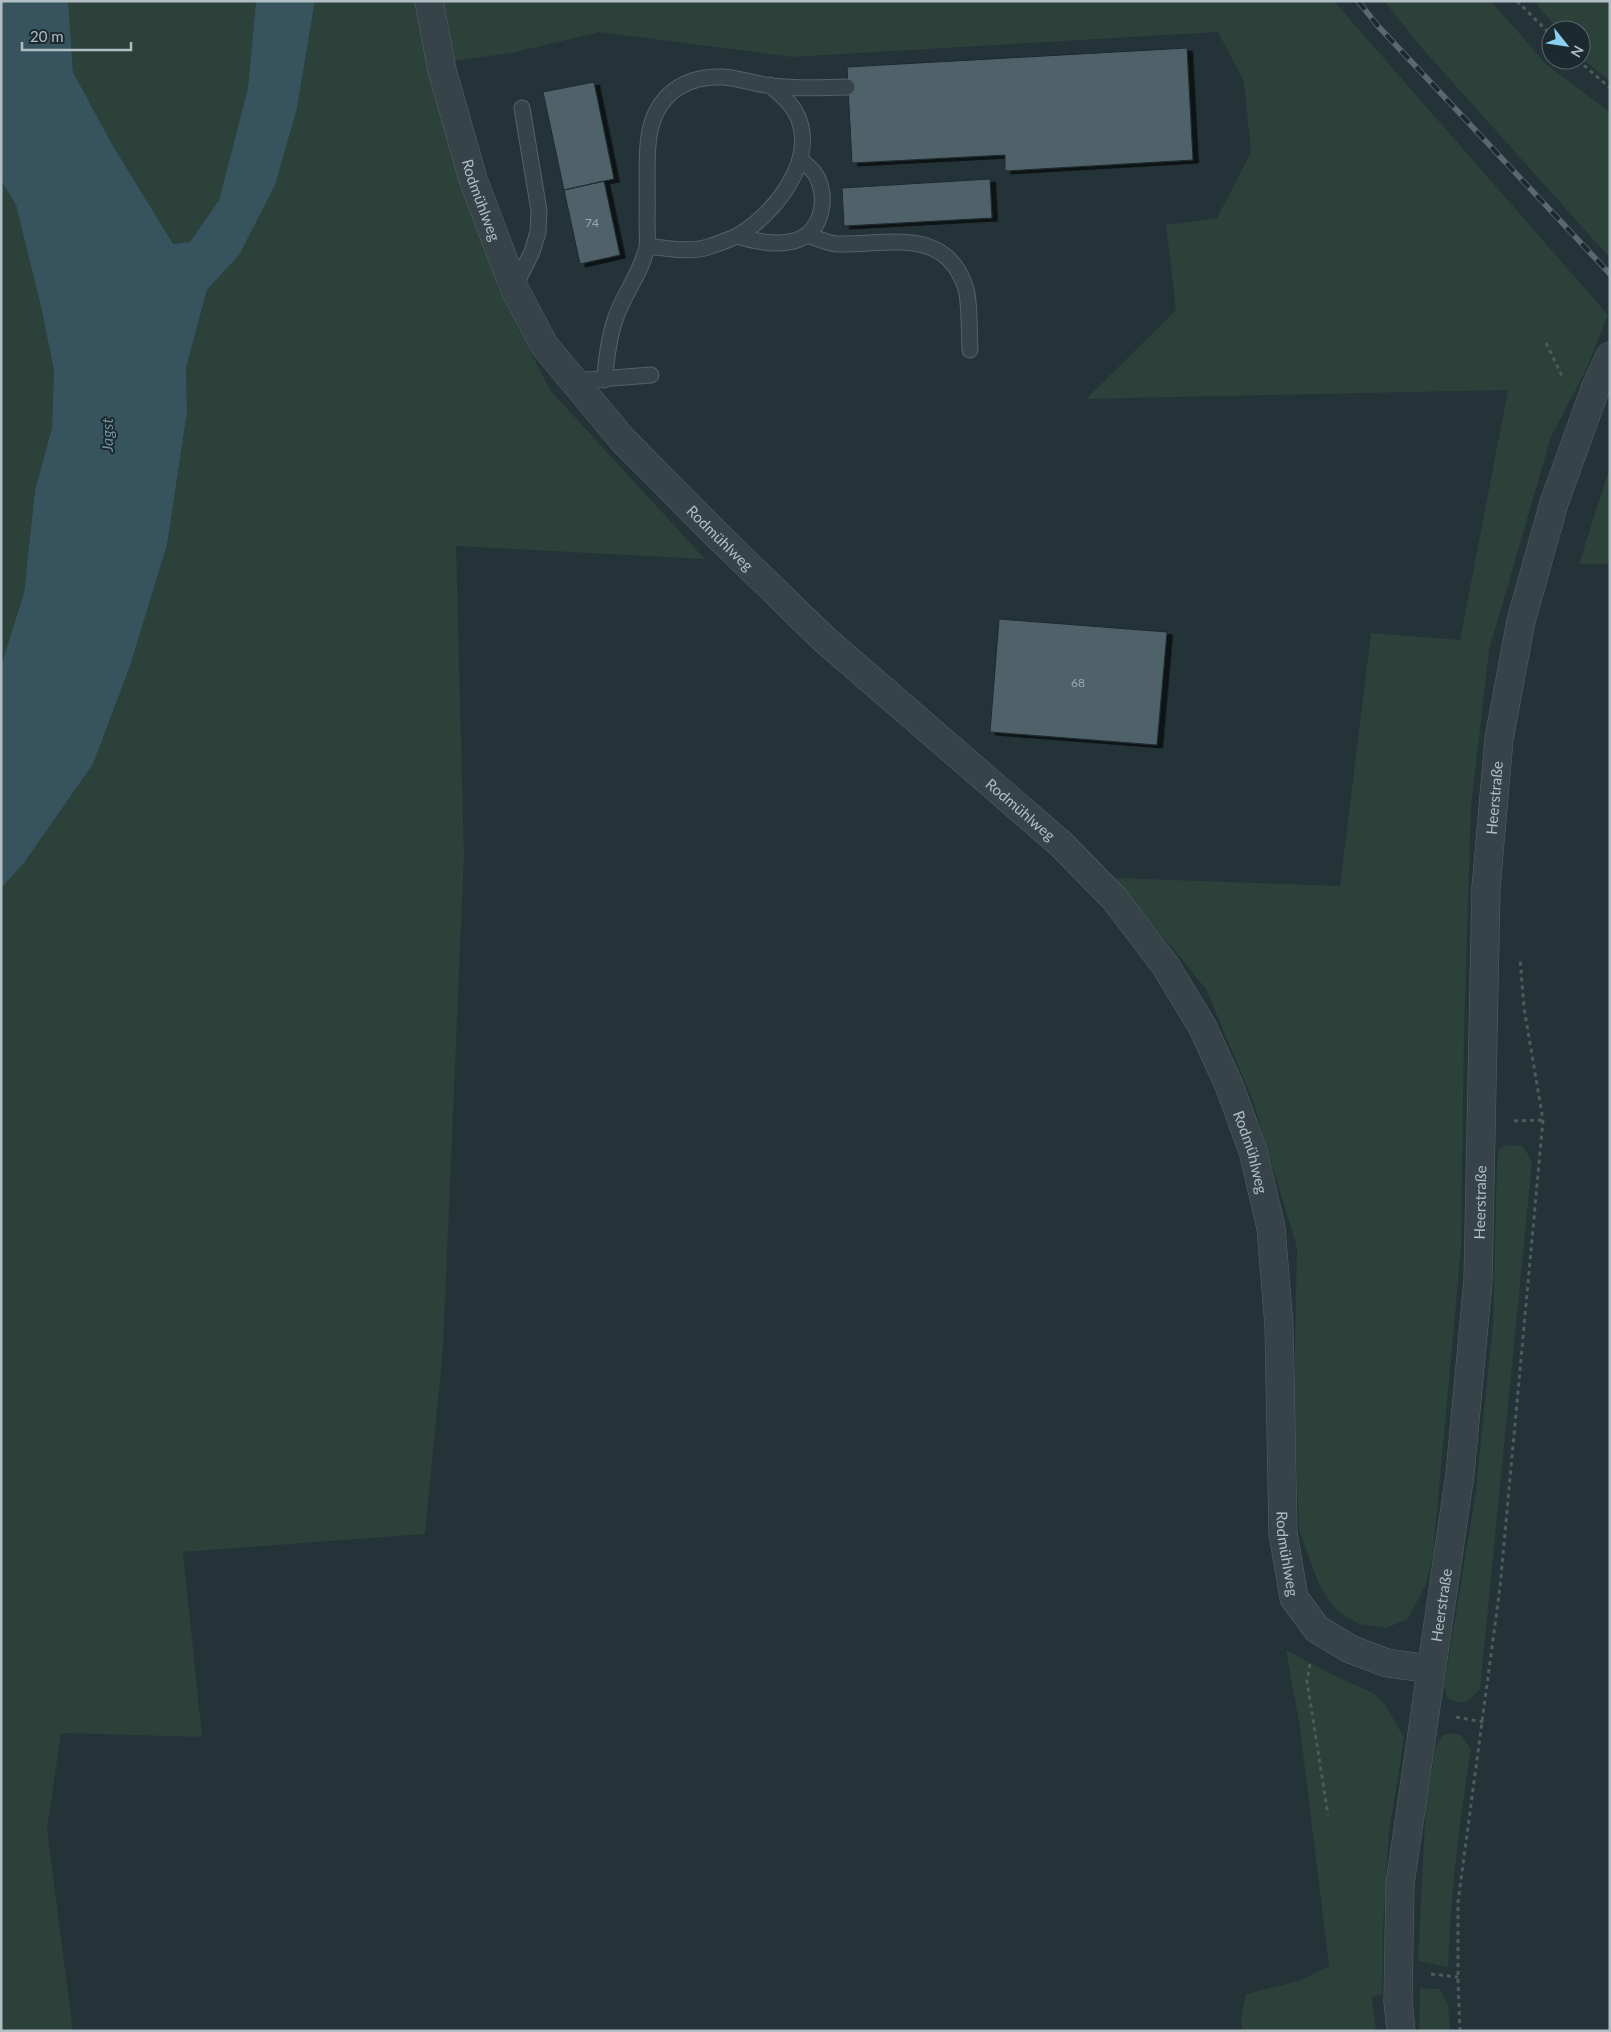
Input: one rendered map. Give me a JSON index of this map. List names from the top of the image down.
{
  "streets": {
    "street": ["Rodmühlweg", "Heerstraße"]
  },
  "crossings": [
    ["Rodmühlweg", "Heerstraße"]
  ],
  "water": ["Jagst"],
  "house_numbers": ["74", "68"],
  "scale_bar": "20 m",
  "north": "bottom right"
}
